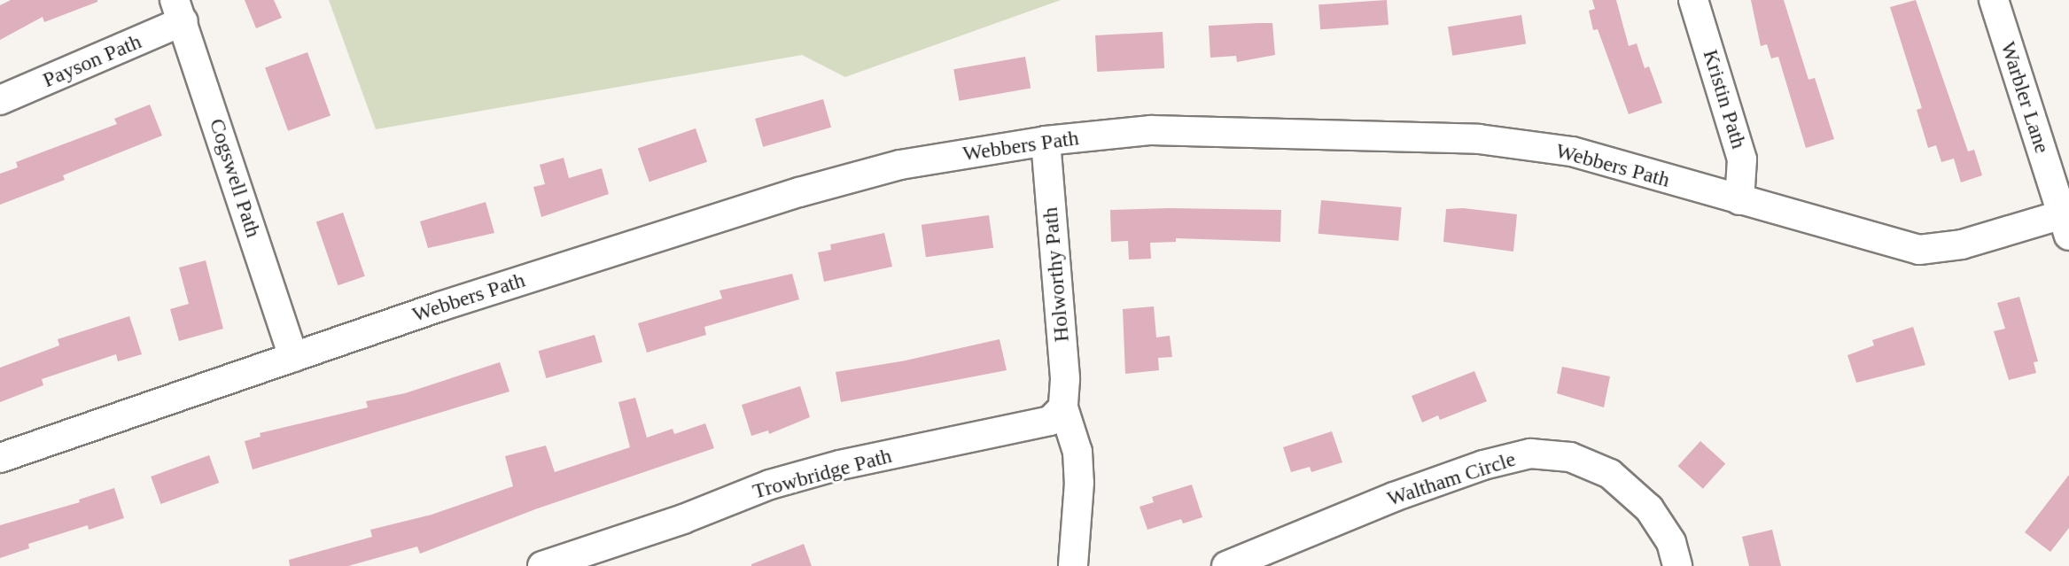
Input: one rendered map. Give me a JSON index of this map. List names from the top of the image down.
{
  "streets": {
    "street": [
      "Payson Path",
      "Warbler Lane",
      "Kristin Path",
      "Webbers Path",
      "Cogswell Path",
      "Holworthy Path",
      "Trowbridge Path",
      "Waltham Circle"
    ]
  },
  "crossings": [
    ["Payson Path", "Cogswell Path"],
    ["Warbler Lane", "Webbers Path"],
    ["Kristin Path", "Webbers Path"],
    ["Webbers Path", "Cogswell Path"],
    ["Webbers Path", "Holworthy Path"],
    ["Holworthy Path", "Trowbridge Path"]
  ]
}
